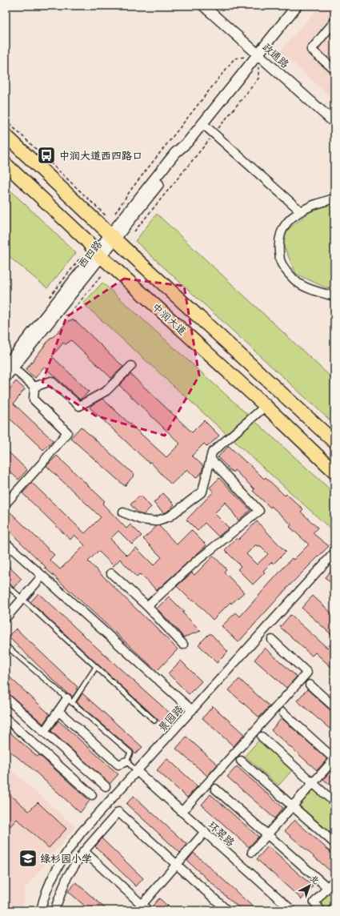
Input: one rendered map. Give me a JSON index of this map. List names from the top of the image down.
{
  "streets": {
    "main road": ["中润大道"],
    "street": [
      "政通路",
      "西四路",
      "景园路",
      "环翠路"
    ]
  },
  "crossings": [
    ["政通路", "西四路"],
    ["西四路", "中润大道"],
    ["景园路", "环翠路"]
  ],
  "places": {
    "bus stop": ["中润大道西四路口"],
    "school or university": ["绿杉园小学"]
  },
  "north": "top right"
}
